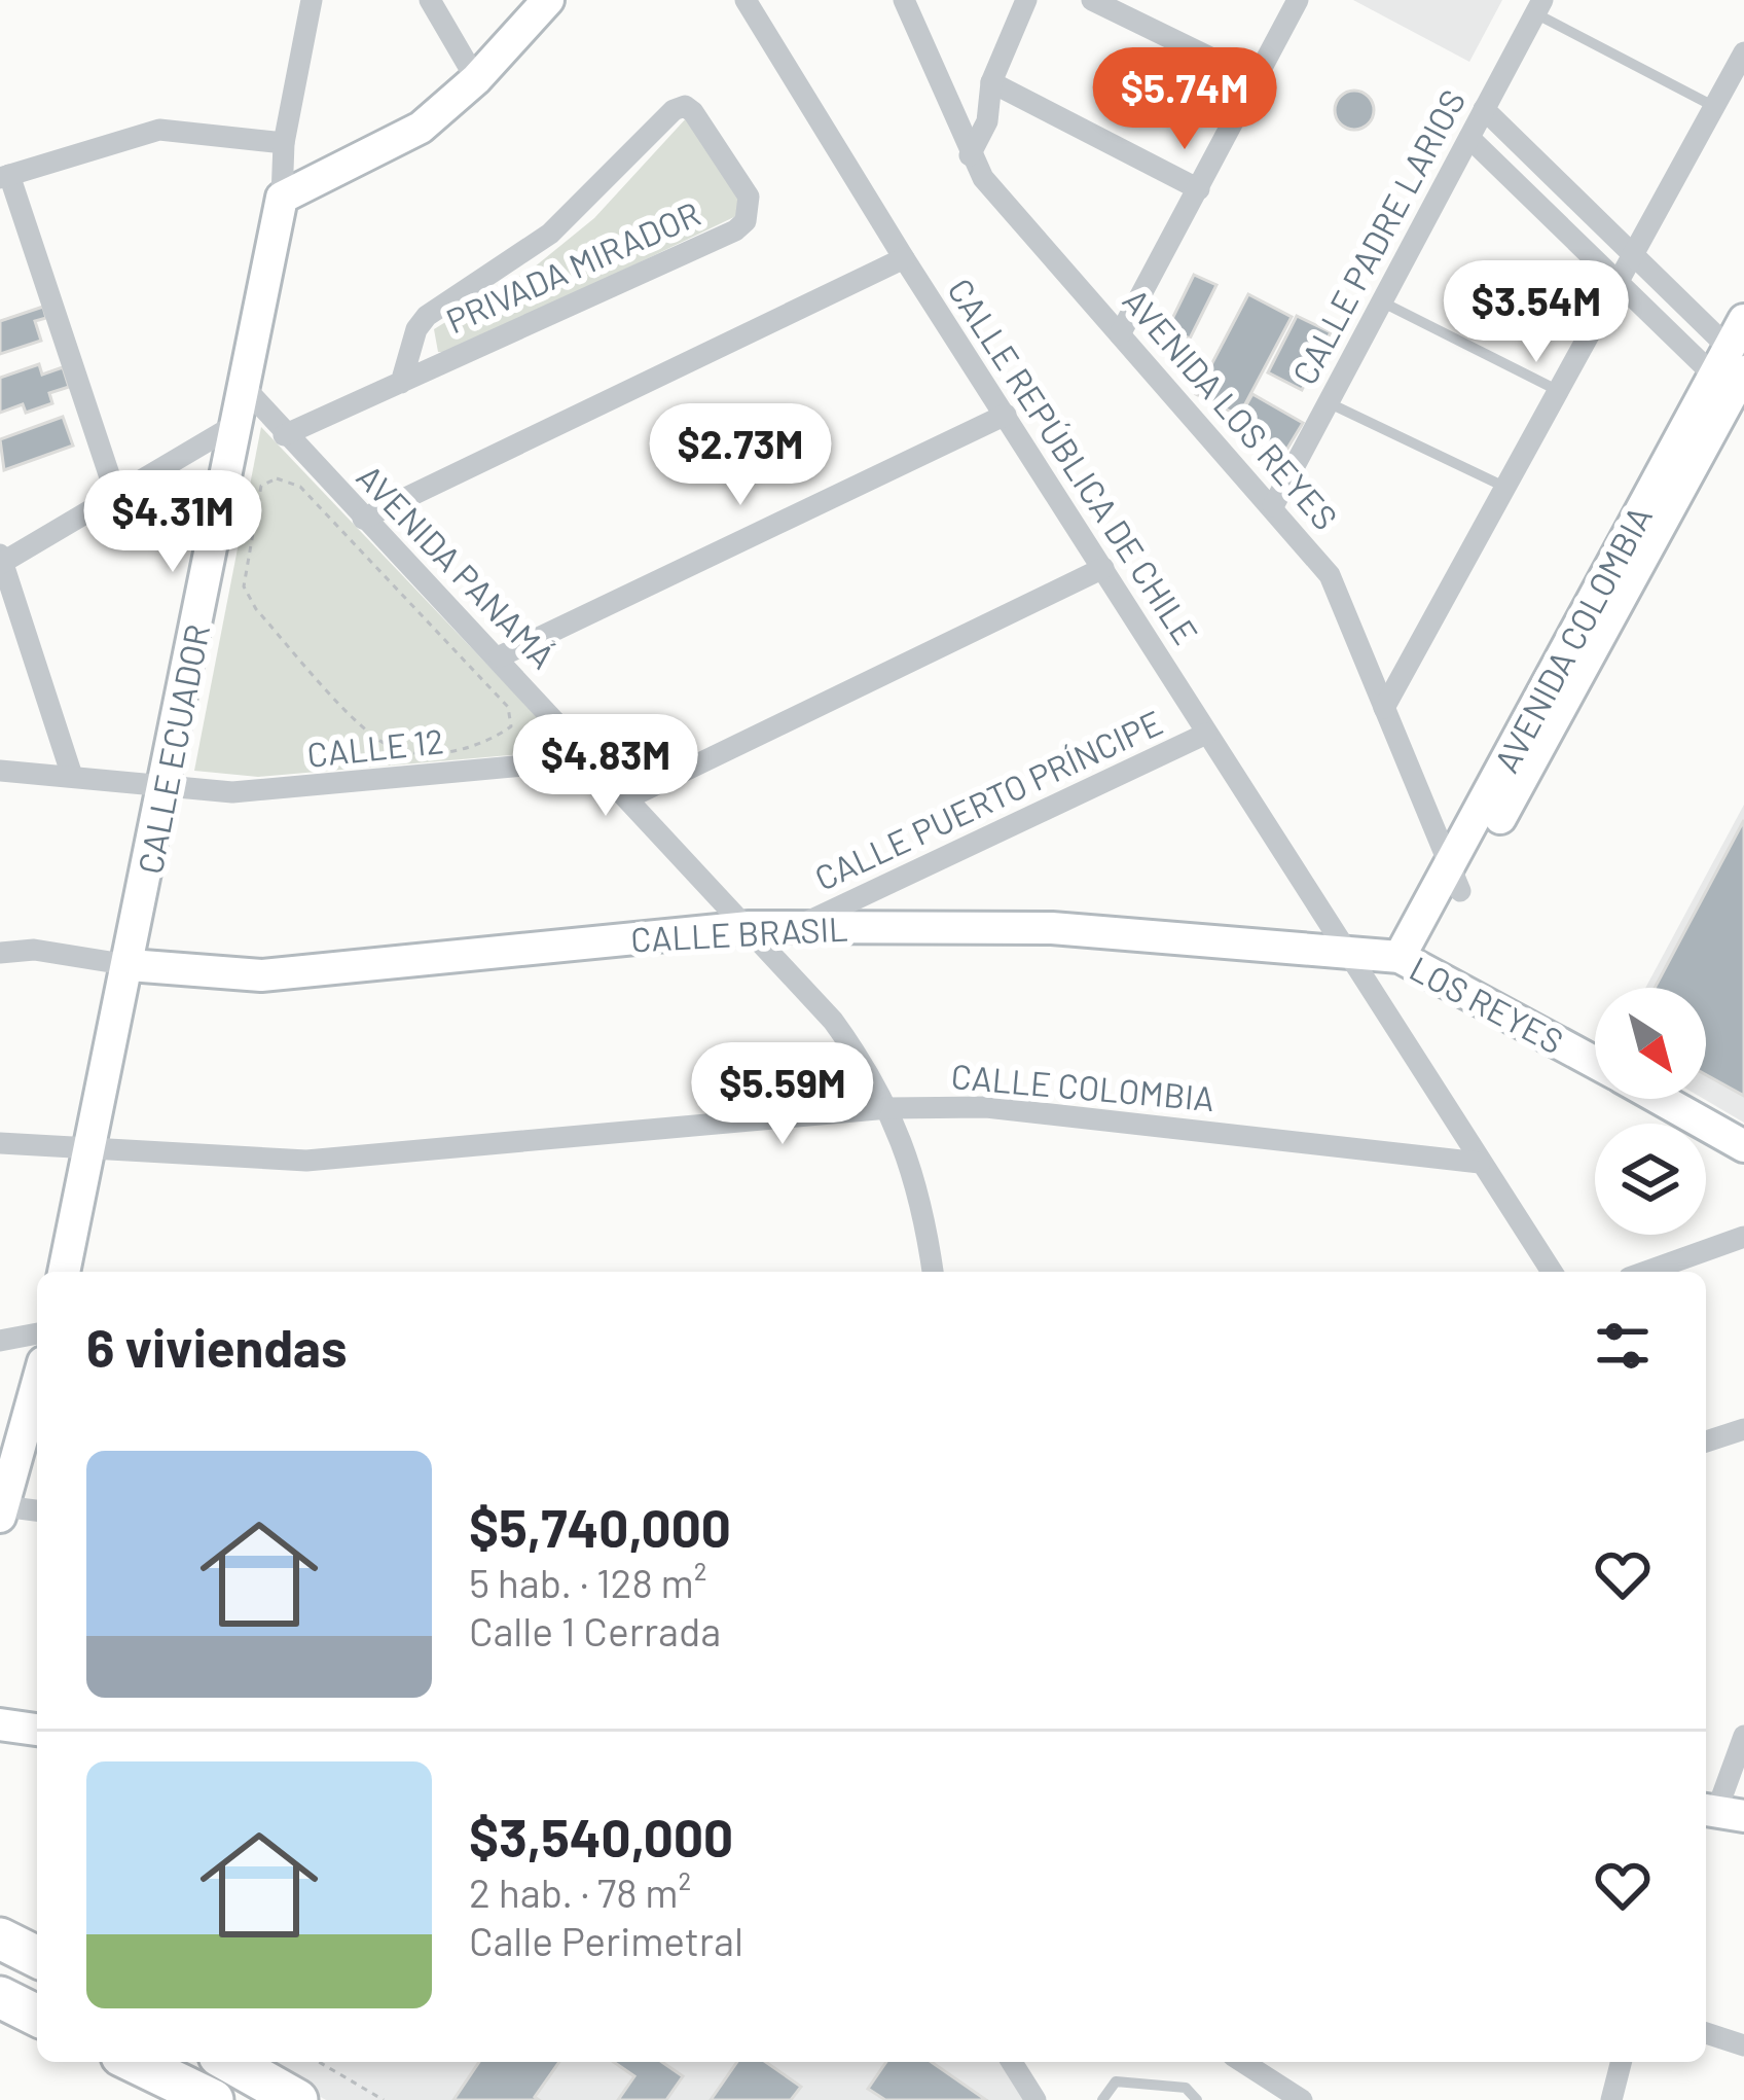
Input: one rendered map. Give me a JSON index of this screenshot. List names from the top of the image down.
{
  "streets": {
    "main road": [
      "AVENIDA COLOMBIA",
      "CALLE ECUADOR",
      "CALLE BRASIL",
      "LOS REYES"
    ],
    "street": [
      "CALLE PADRE LARIOS",
      "PRIVADA MIRADOR",
      "AVENIDA LOS REYES",
      "CALLE REPÚBLICA DE CHILE",
      "AVENIDA PANAMÁ",
      "CALLE 12",
      "CALLE PUERTO PRÍNCIPE",
      "CALLE COLOMBIA"
    ]
  },
  "crossings": [
    ["CALLE PADRE LARIOS", "AVENIDA LOS REYES"],
    ["PRIVADA MIRADOR", "AVENIDA PANAMÁ"],
    ["AVENIDA LOS REYES", "AVENIDA COLOMBIA"],
    ["CALLE REPÚBLICA DE CHILE", "CALLE PUERTO PRÍNCIPE"],
    ["CALLE REPÚBLICA DE CHILE", "CALLE BRASIL"],
    ["CALLE REPÚBLICA DE CHILE", "LOS REYES"],
    ["CALLE REPÚBLICA DE CHILE", "CALLE COLOMBIA"],
    ["AVENIDA PANAMÁ", "CALLE 12"],
    ["AVENIDA PANAMÁ", "CALLE ECUADOR"],
    ["AVENIDA PANAMÁ", "CALLE BRASIL"],
    ["AVENIDA PANAMÁ", "CALLE COLOMBIA"],
    ["AVENIDA COLOMBIA", "LOS REYES"],
    ["CALLE 12", "CALLE ECUADOR"],
    ["CALLE ECUADOR", "CALLE BRASIL"],
    ["CALLE ECUADOR", "CALLE COLOMBIA"],
    ["CALLE PUERTO PRÍNCIPE", "CALLE BRASIL"],
    ["CALLE BRASIL", "LOS REYES"]
  ],
  "north": "bottom right",
  "page": {
    "price": [
      "$5.74M",
      "$3.54M",
      "$2.73M",
      "$4.31M",
      "$4.83M",
      "$5.59M"
    ],
    "heading": "6 viviendas",
    "list": [
      {
        "name": "$5,740,000",
        "note": "5 hab. · 128 m² · Calle 1 Cerrada"
      },
      {
        "name": "$3,540,000",
        "note": "2 hab. · 78 m² · Calle Perimetral"
      }
    ]
  }
}
